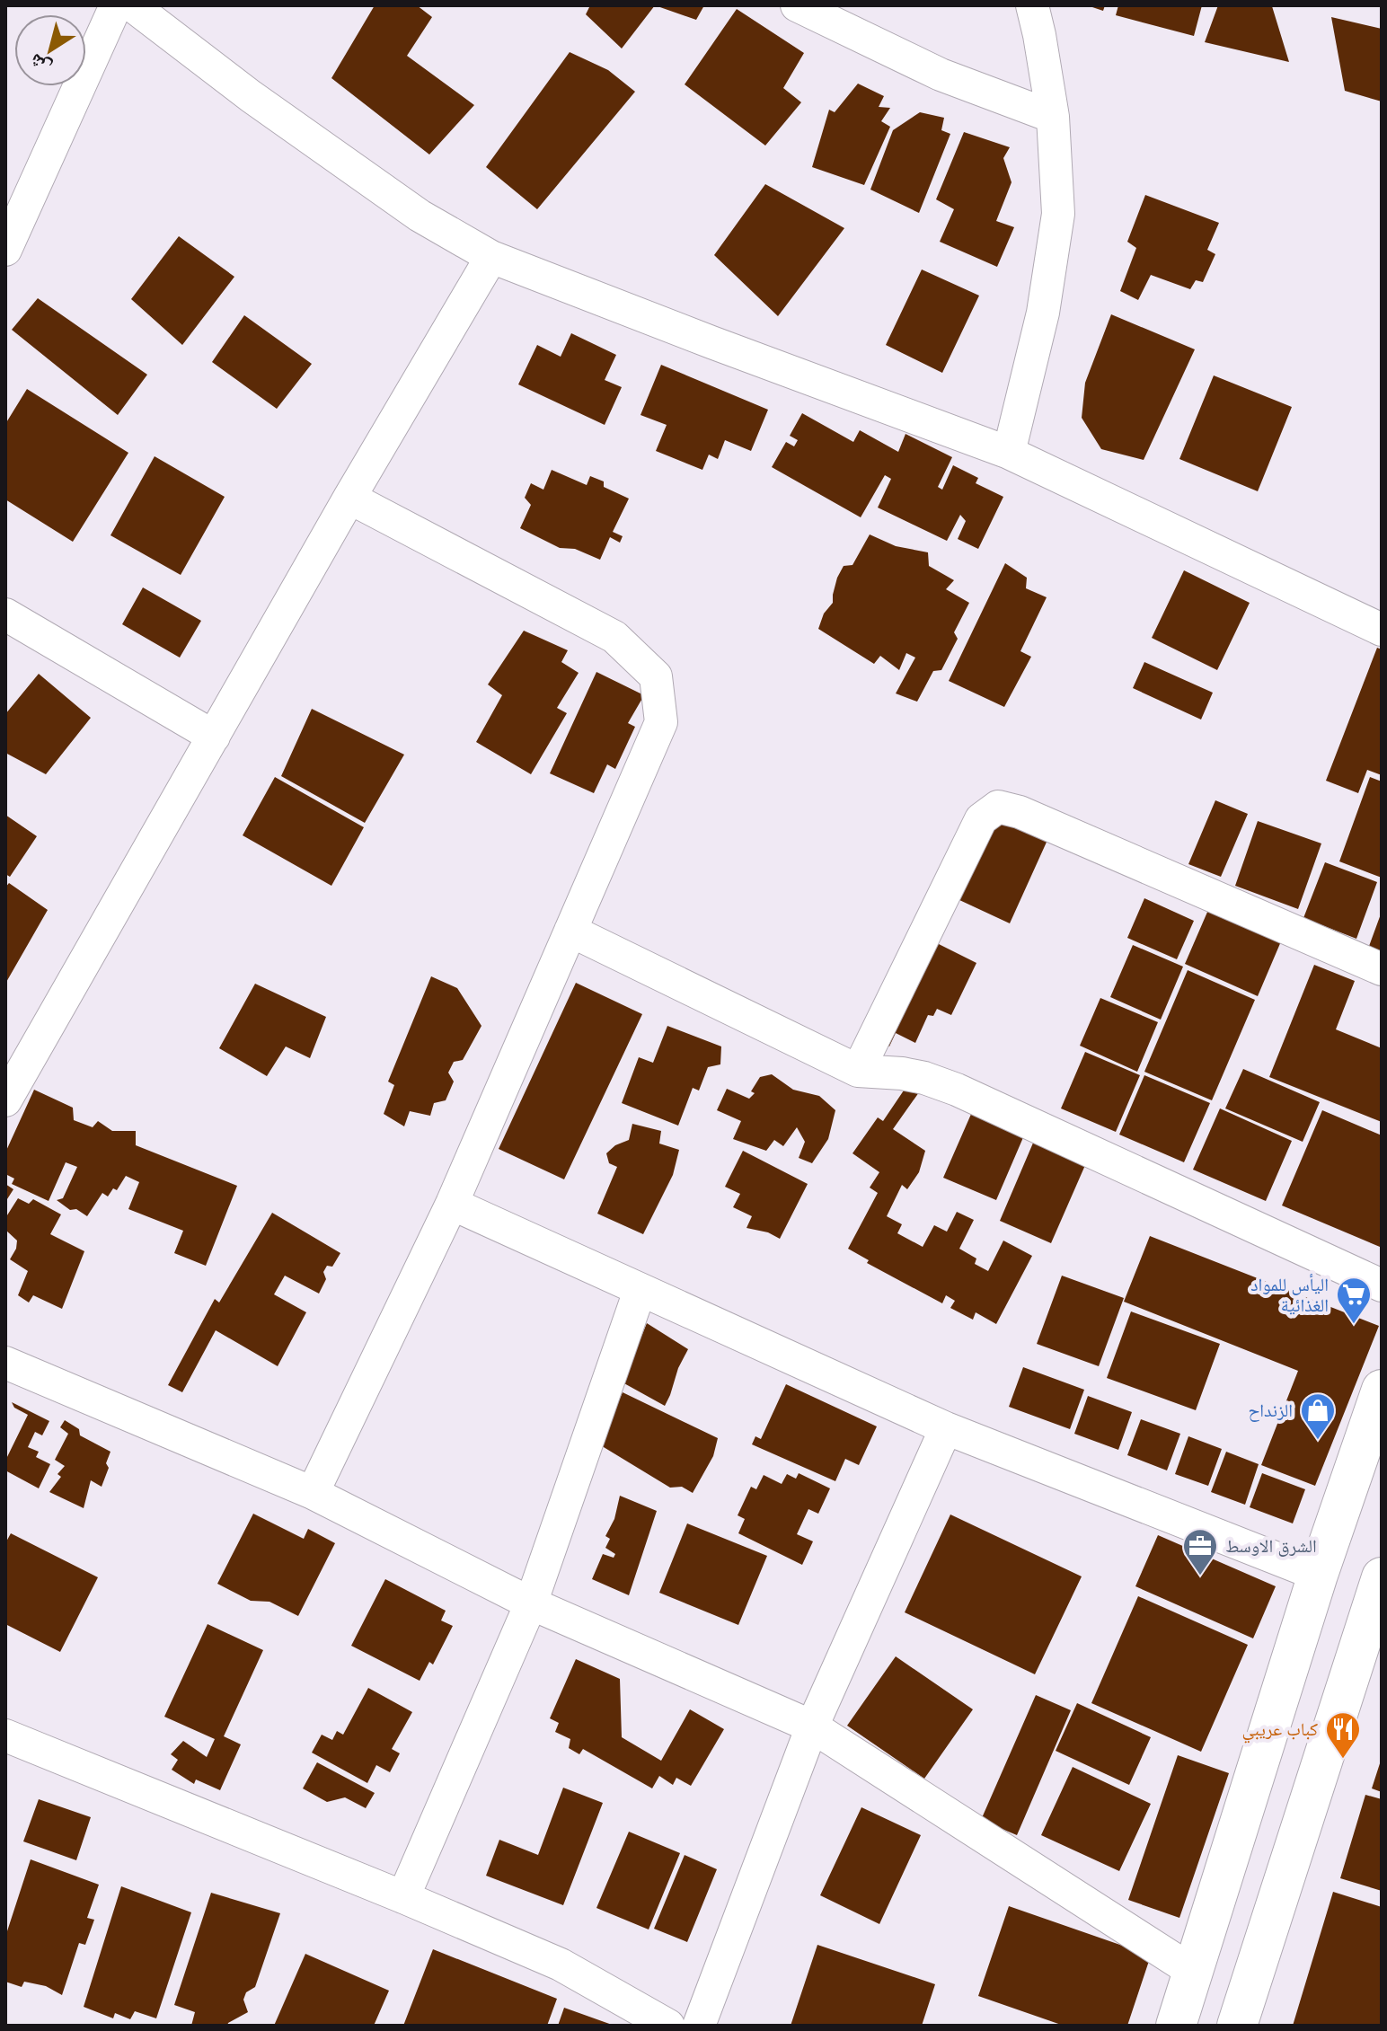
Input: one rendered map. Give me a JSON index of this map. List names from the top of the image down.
{
  "places": {
    "supermarket": ["اليأس للمواد الغذائية"],
    "shop": ["الزنداح"],
    "office": ["الشرق الاوسط"],
    "restaurant": ["كباب عريبي"]
  },
  "north": "bottom left"
}
